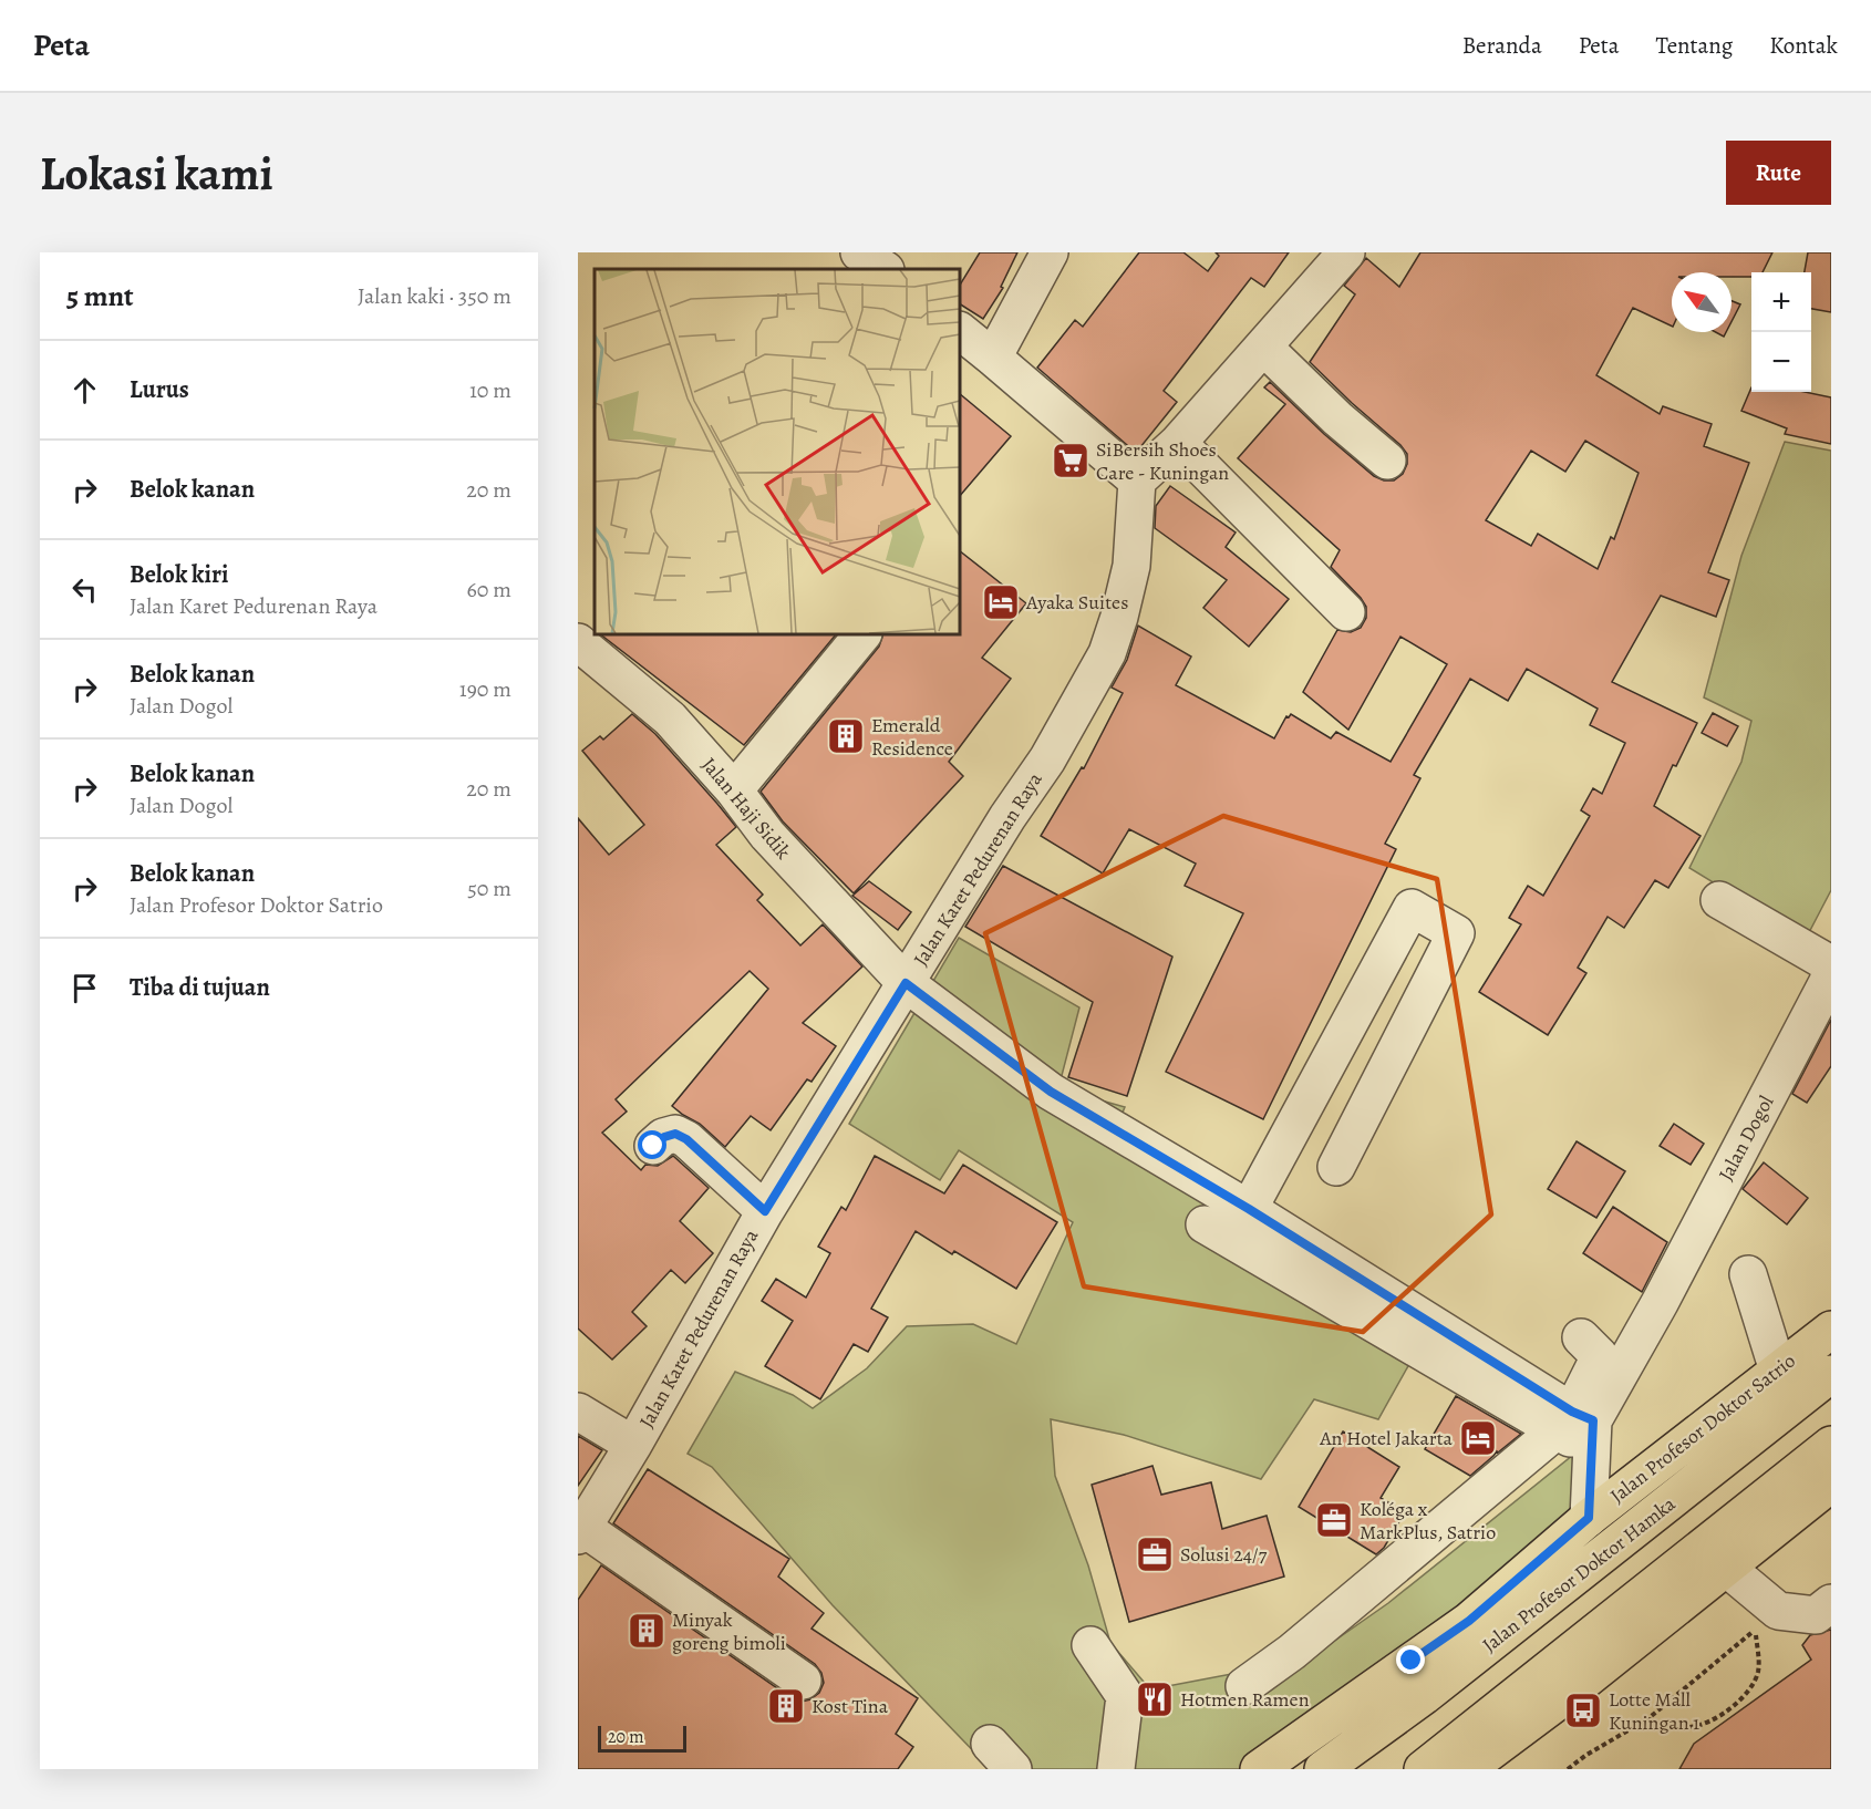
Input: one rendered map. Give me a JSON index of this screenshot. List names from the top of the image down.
{
  "streets": {
    "main road": ["Jalan Profesor Doktor Satrio", "Jalan Profesor Doktor Hamka"],
    "street": ["Jalan Haji Sidik", "Jalan Karet Pedurenan Raya", "Jalan Dogol"]
  },
  "crossings": [
    ["Jalan Haji Sidik", "Jalan Karet Pedurenan Raya"],
    ["Jalan Dogol", "Jalan Profesor Doktor Satrio"]
  ],
  "places": {
    "supermarket": ["SiBersih Shoes Care - Kuningan"],
    "hotel": ["Ayaka Suites", "An Hotel Jakarta"],
    "building": ["Emerald Residence", "Minyak goreng bimoli", "Kost Tina"],
    "office": ["Koléga x MarkPlus, Satrio", "Solusi 24/7"],
    "restaurant": ["Hotmen Ramen"],
    "bus stop": ["Lotte Mall Kuningan 1"]
  },
  "scale_bar": "20 m",
  "north": "top left",
  "page": {
    "header": "Peta",
    "nav": [
      "Beranda",
      "Peta",
      "Tentang",
      "Kontak"
    ],
    "buttons": "Rute",
    "title": "Lokasi kami",
    "heading": ["5 mnt", "Jalan kaki · 350 m"],
    "map_buttons": ["+", "−"],
    "list": [
      ["Lurus", "10 m"],
      ["Belok kanan", "20 m"],
      ["Belok kiri", "Jalan Karet Pedurenan Raya", "60 m"],
      ["Belok kanan", "Jalan Dogol", "190 m"],
      ["Belok kanan", "Jalan Dogol", "20 m"],
      ["Belok kanan", "Jalan Profesor Doktor Satrio", "50 m"],
      "Tiba di tujuan"
    ],
    "scale": "20 m"
  }
}
